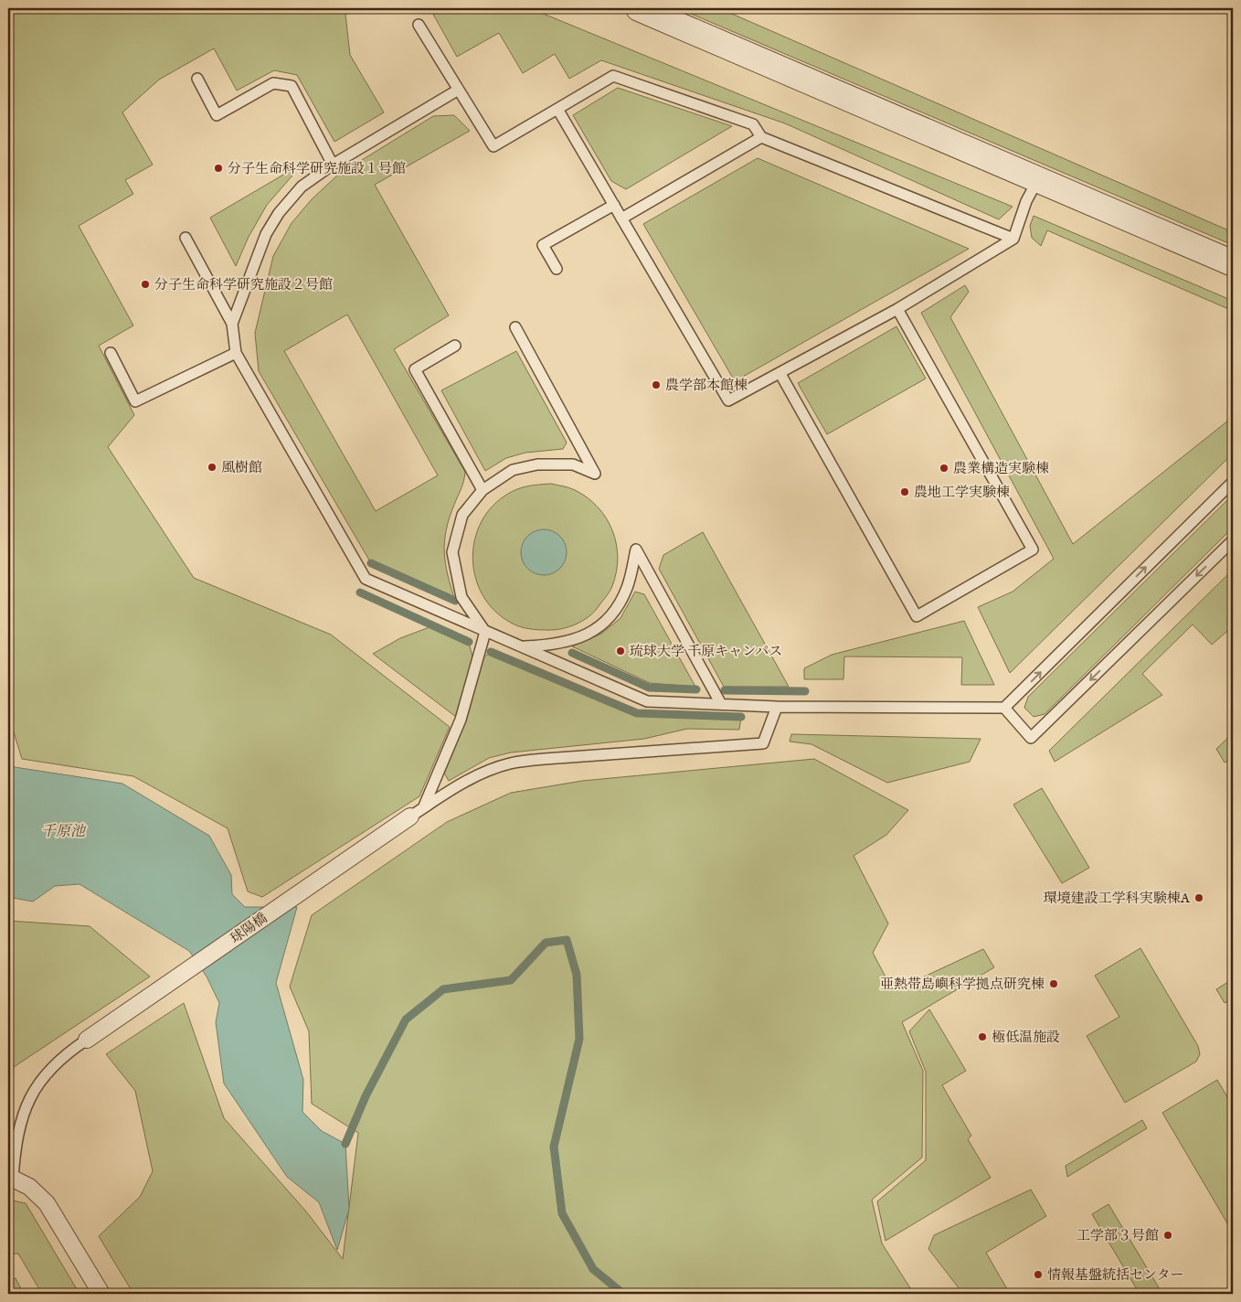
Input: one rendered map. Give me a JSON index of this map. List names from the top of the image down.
{
  "streets": {
    "street": ["球陽橋"]
  },
  "water": ["千原池"],
  "places": [
    "分子生命科学研究施設１号館",
    "分子生命科学研究施設２号館",
    "農学部本館棟",
    "風樹館",
    "農業構造実験棟",
    "農地工学実験棟",
    "琉球大学 千原キャンパス",
    "環境建設工学科実験棟A",
    "亜熱帯島嶼科学拠点研究棟",
    "極低温施設",
    "工学部３号館",
    "情報基盤統括センター"
  ]
}
